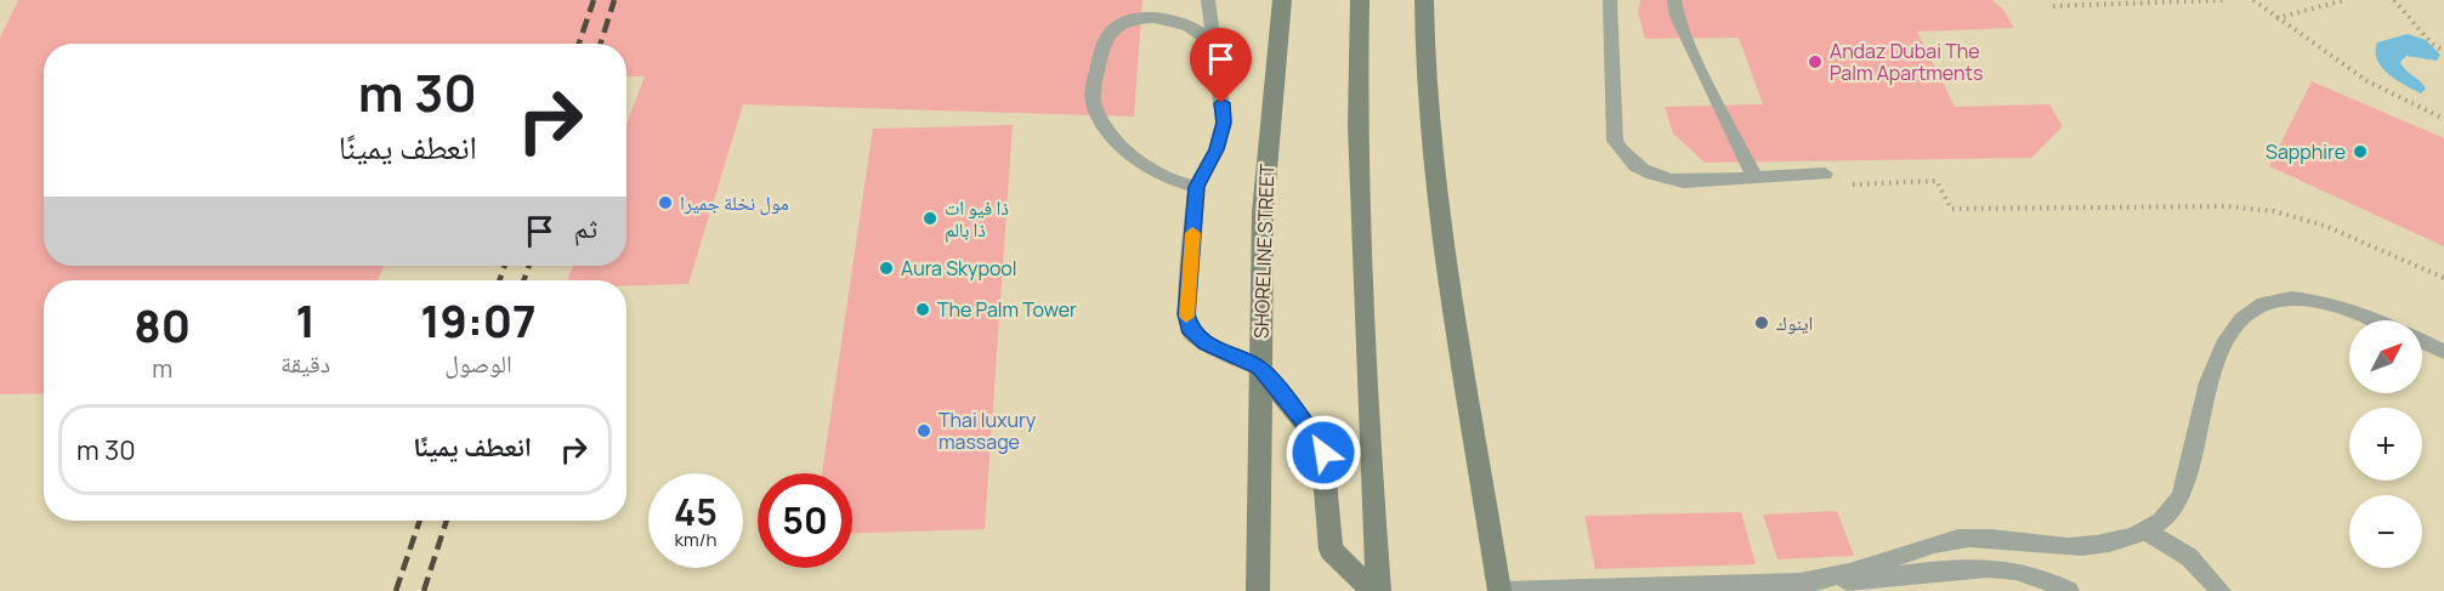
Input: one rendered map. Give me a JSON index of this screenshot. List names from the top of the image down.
{
  "streets": {
    "main road": ["SHORELINE STREET"]
  },
  "places": [
    "Andaz Dubai The Palm Apartments",
    "Sapphire",
    "مول نخلة جميرا",
    "ذا فيو ات ذا بالم",
    "Aura Skypool",
    "The Palm Tower",
    "اينوك",
    "Thai luxury massage"
  ],
  "north": "top right",
  "page": {
    "turn": ["30 m", "انعطف يمينًا"],
    "then": "ثم",
    "eta": [
      "19:07",
      "الوصول",
      "1",
      "دقيقة",
      "80",
      "m"
    ],
    "map_buttons": ["+", "−"],
    "list": [
      {
        "name": "انعطف يمينًا",
        "value": "30 m"
      }
    ],
    "speed": "45 km/h",
    "limit": "50"
  }
}
